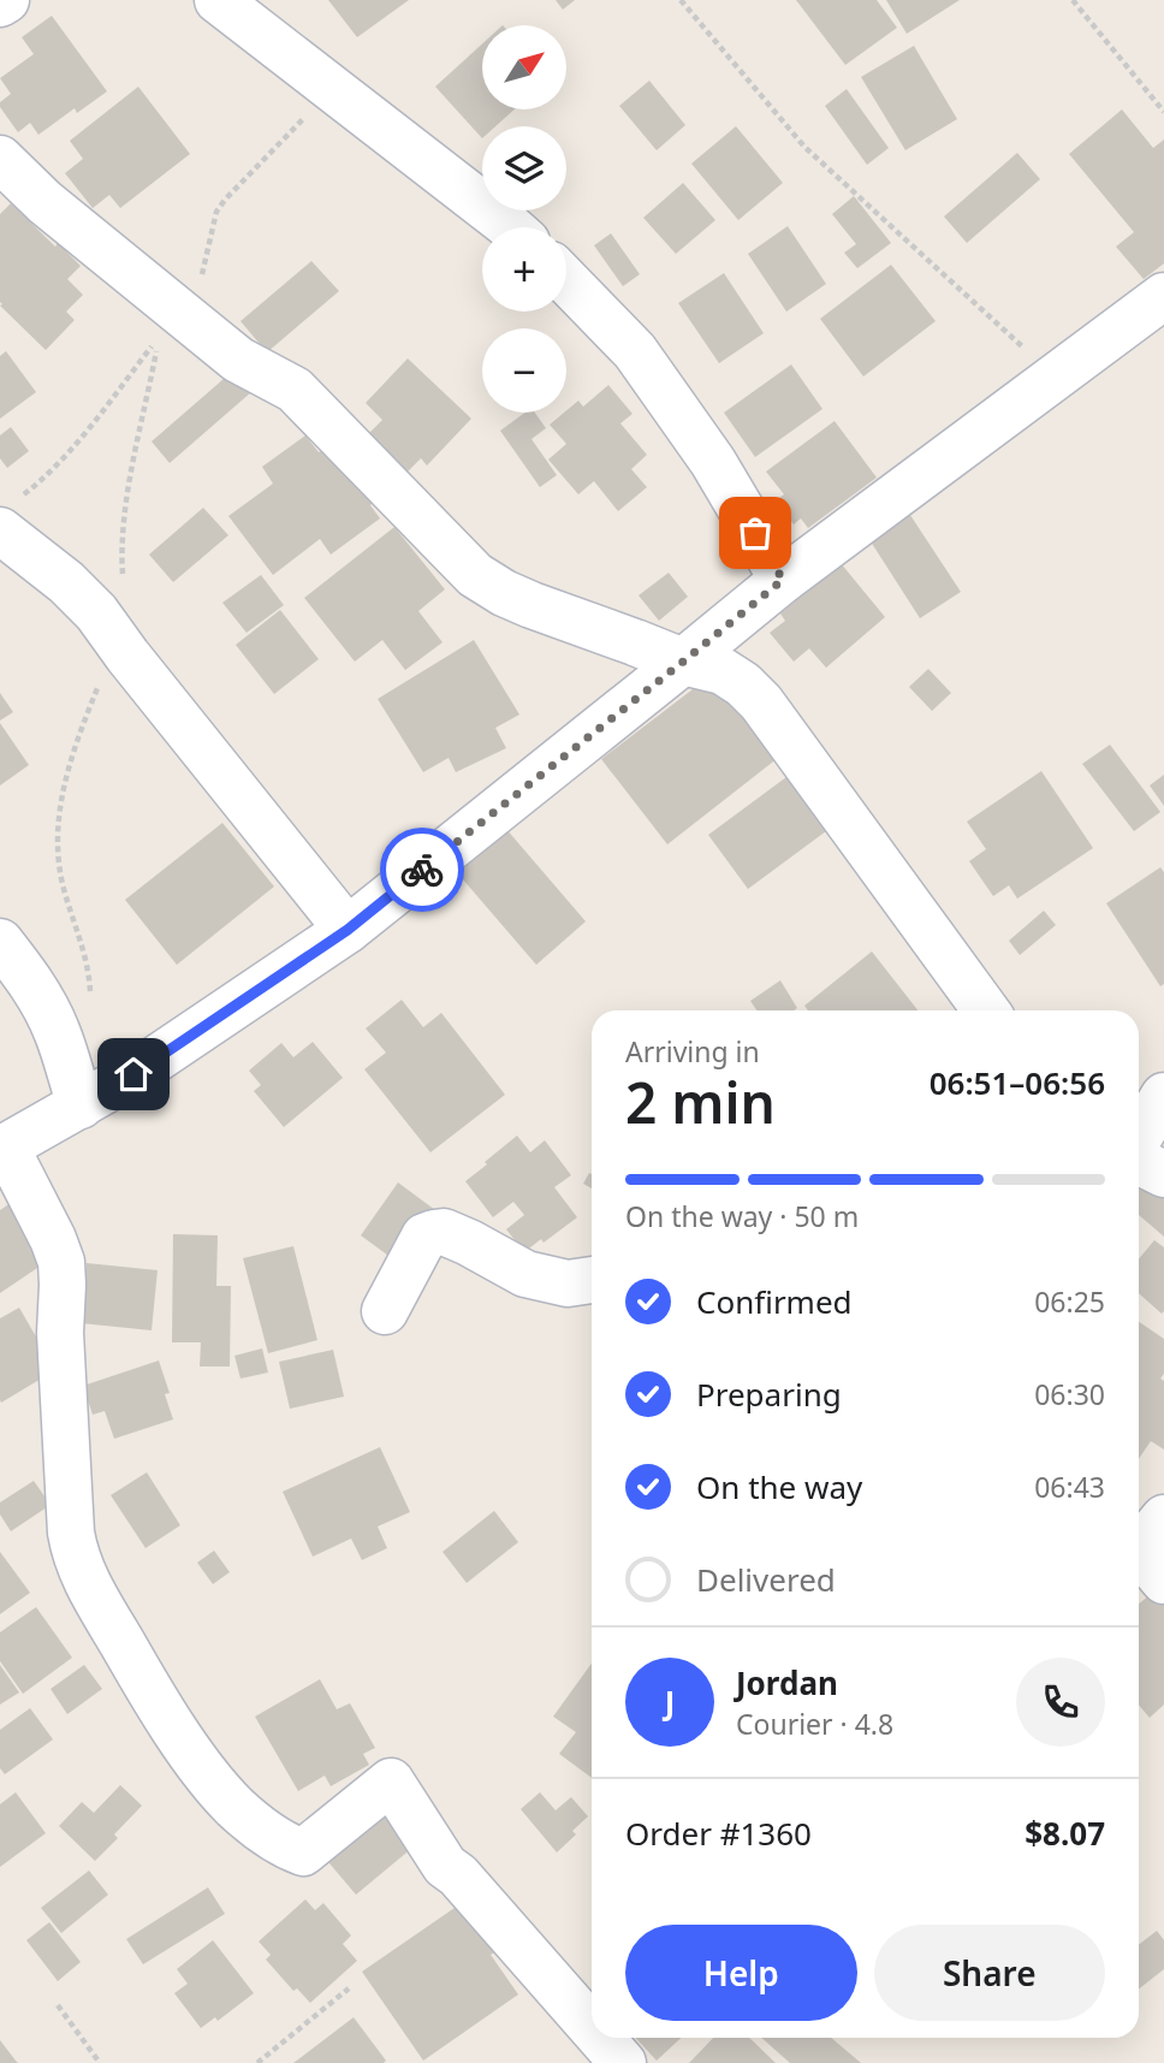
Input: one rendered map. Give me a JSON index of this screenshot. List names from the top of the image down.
{
  "north": "top right",
  "page": {
    "map_buttons": ["+", "−"],
    "heading": ["2 min", "Arriving in", "06:51–06:56"],
    "panel": [
      "Jordan",
      "Courier · 4.8",
      "Order #1360",
      "$8.07"
    ],
    "bar": "On the way · 50 m",
    "list": [
      ["Confirmed", "06:25"],
      ["Preparing", "06:30"],
      ["On the way", "06:43"],
      "Delivered"
    ],
    "round": "J",
    "buttons": ["Help", "Share"]
  }
}
